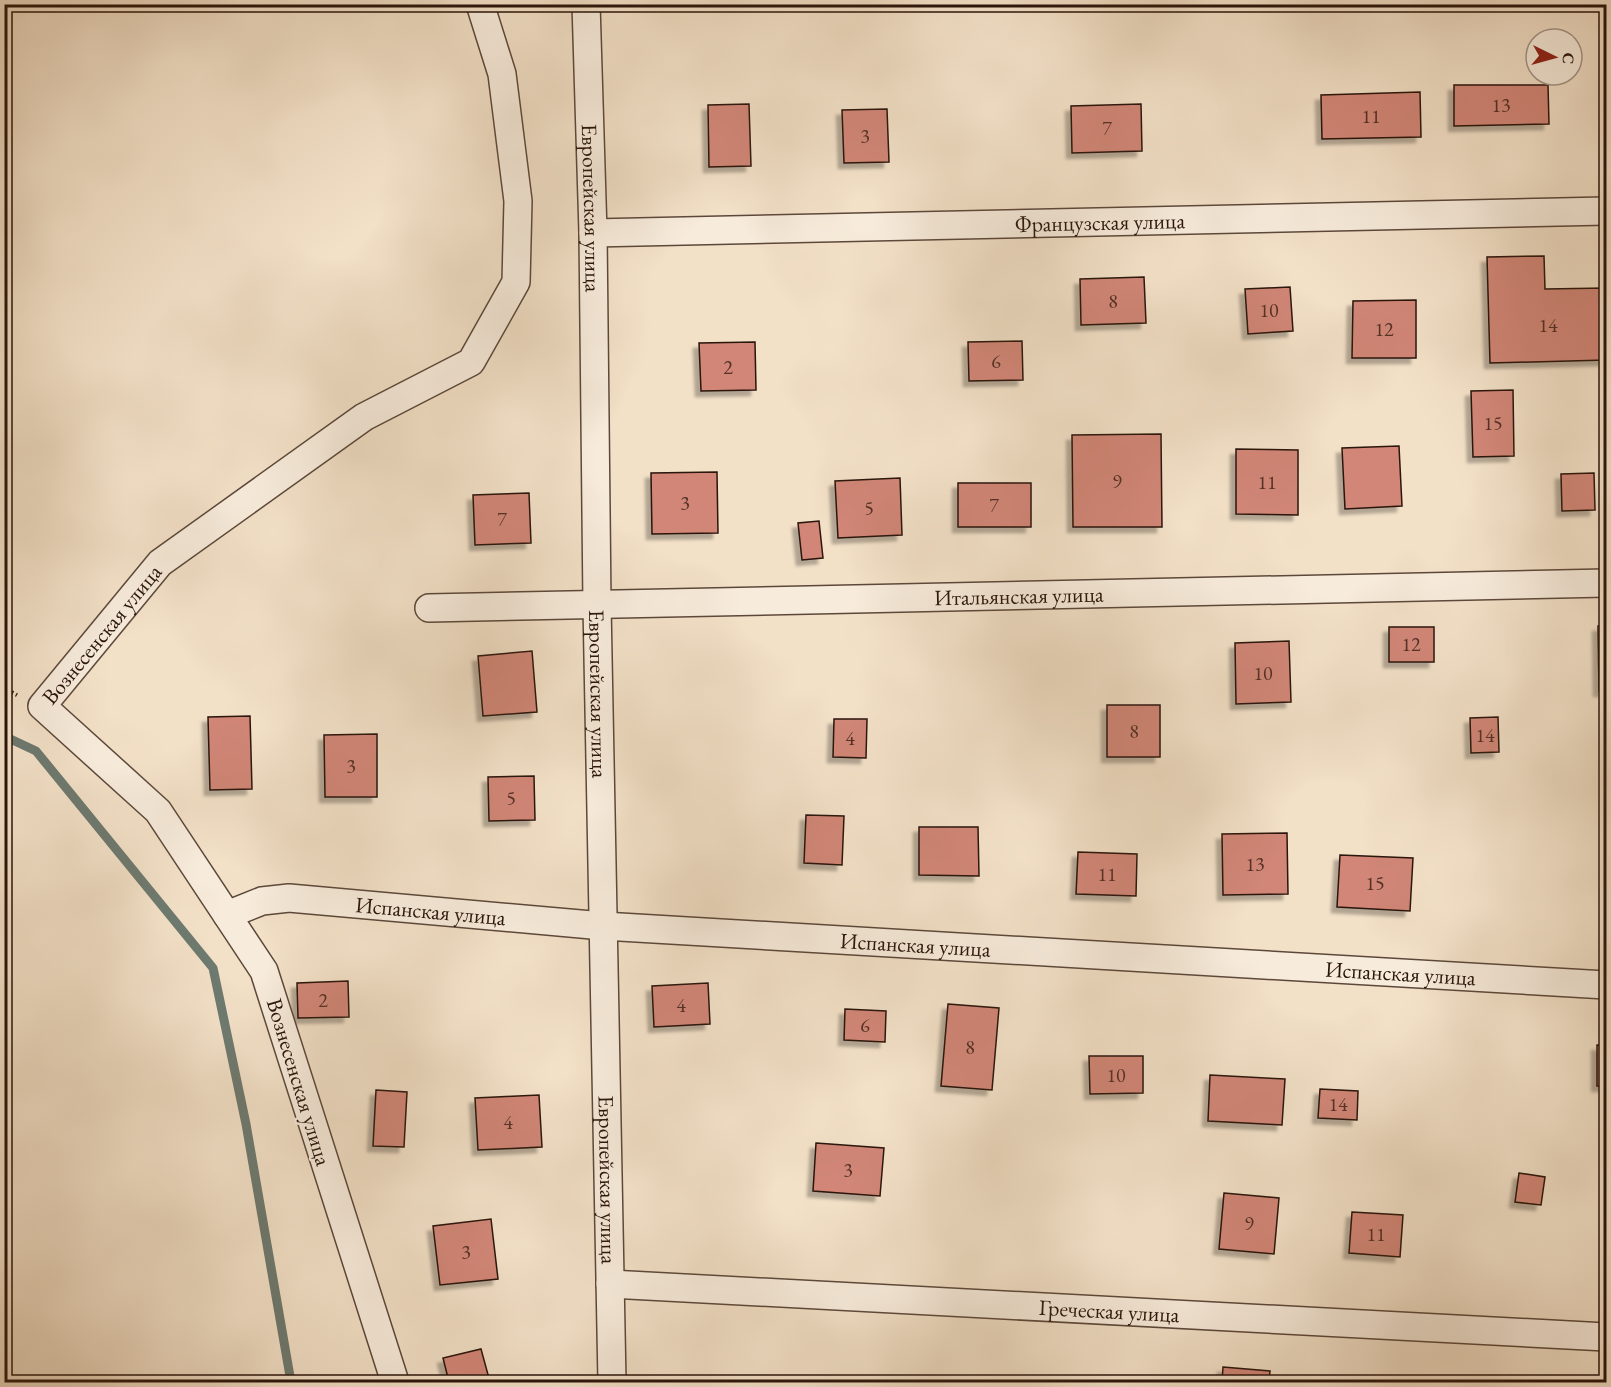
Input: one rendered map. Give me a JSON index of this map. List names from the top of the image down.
{
  "streets": {
    "street": [
      "Европейская улица",
      "Французская улица",
      "Итальянская улица",
      "Вознесенская улица",
      "Испанская улица",
      "Греческая улица"
    ]
  },
  "crossings": [
    ["Европейская улица", "Французская улица"],
    ["Европейская улица", "Итальянская улица"],
    ["Европейская улица", "Испанская улица"],
    ["Европейская улица", "Греческая улица"],
    ["Вознесенская улица", "Испанская улица"]
  ],
  "house_numbers": [
    "13",
    "11",
    "7",
    "3",
    "8",
    "10",
    "14",
    "12",
    "6",
    "2",
    "15",
    "9",
    "11",
    "3",
    "7",
    "5",
    "7",
    "12",
    "10",
    "8",
    "14",
    "4",
    "3",
    "5",
    "13",
    "11",
    "15",
    "2",
    "4",
    "6",
    "8",
    "10",
    "14",
    "4",
    "3",
    "9",
    "11",
    "3"
  ],
  "north": "right"
}
